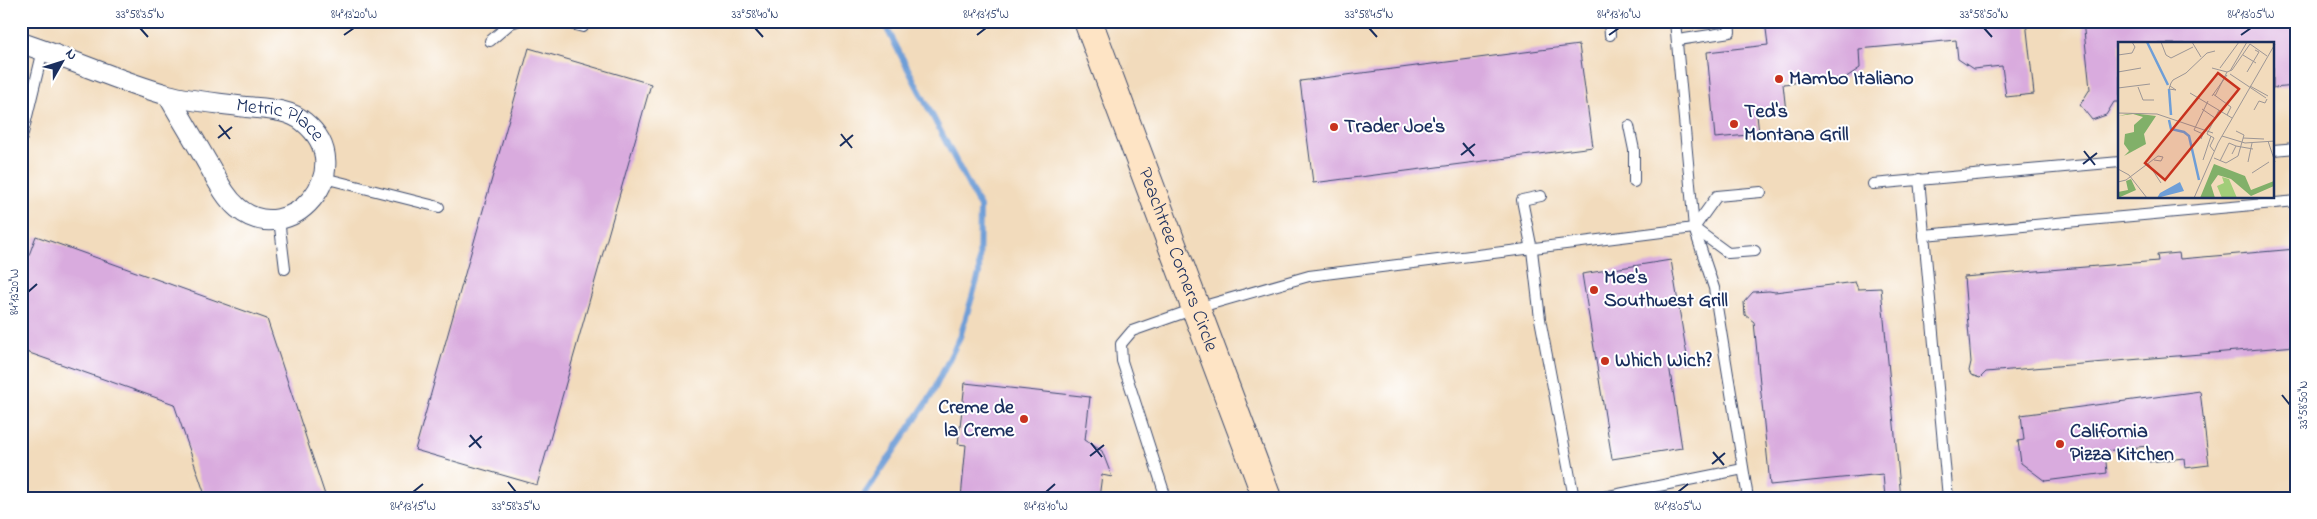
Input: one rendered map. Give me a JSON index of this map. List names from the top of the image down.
{
  "streets": {
    "street": ["Metric Place", "Peachtree Corners Circle"]
  },
  "places": [
    "Mambo Italiano",
    "Ted's Montana Grill",
    "Trader Joe's",
    "Moe's Southwest Grill",
    "Which Wich?",
    "Creme de la Creme",
    "California Pizza Kitchen"
  ],
  "north": "top right",
  "coordinates": [
    "33°58'35\"N",
    "84°13'20\"W",
    "33°58'40\"N",
    "84°13'15\"W",
    "33°58'45\"N",
    "84°13'10\"W",
    "33°58'50\"N",
    "84°13'05\"W"
  ]
}
